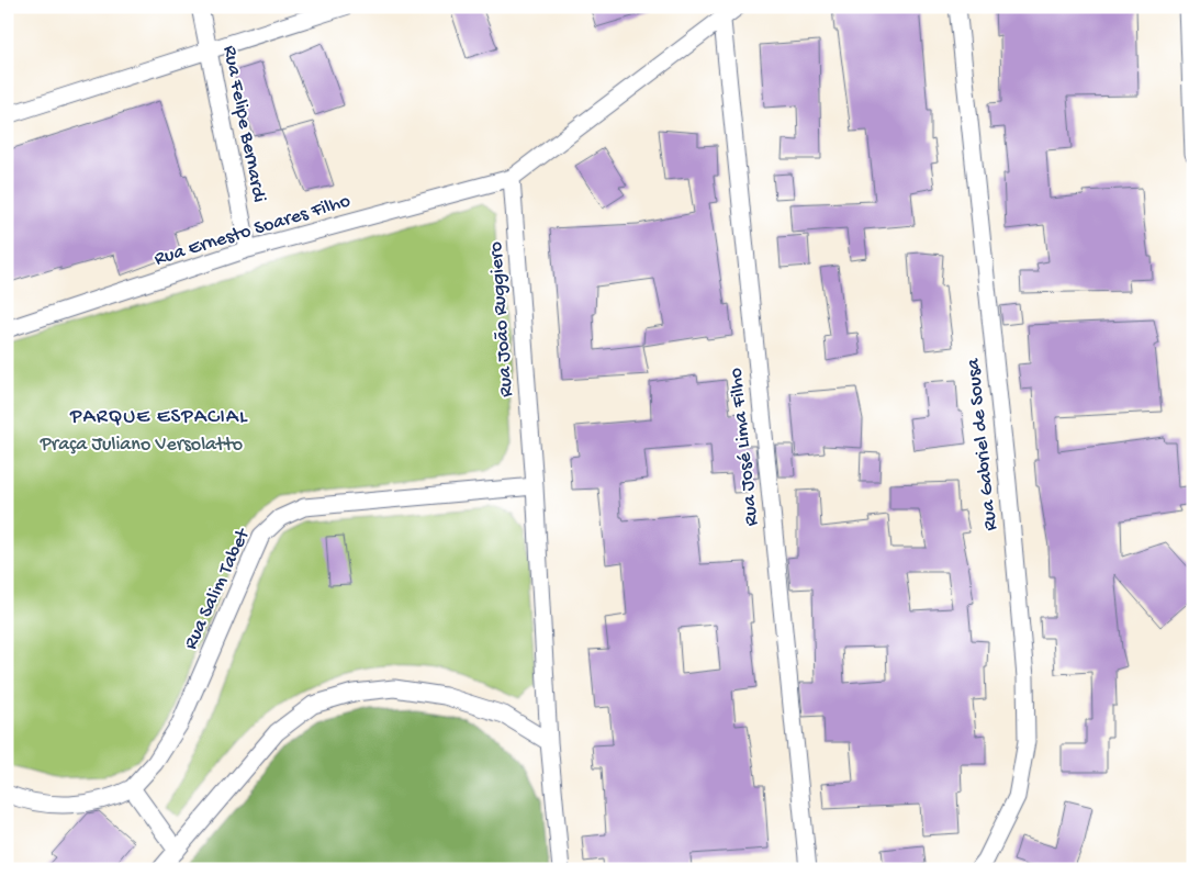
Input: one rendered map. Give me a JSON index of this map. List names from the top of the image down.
{
  "streets": {
    "street": [
      "Rua Felipe Bernardi",
      "Rua Ernesto Soares Filho",
      "Rua João Ruggiero",
      "Rua Gabriel de Sousa",
      "Rua José Lima Filho",
      "Rua Salim Tabet"
    ]
  },
  "crossings": [
    ["Rua Felipe Bernardi", "Rua Ernesto Soares Filho"],
    ["Rua Ernesto Soares Filho", "Rua João Ruggiero"],
    ["Rua João Ruggiero", "Rua Salim Tabet"]
  ],
  "districts": ["PARQUE ESPACIAL"],
  "parks": ["Praça Juliano Versolatto"]
}
